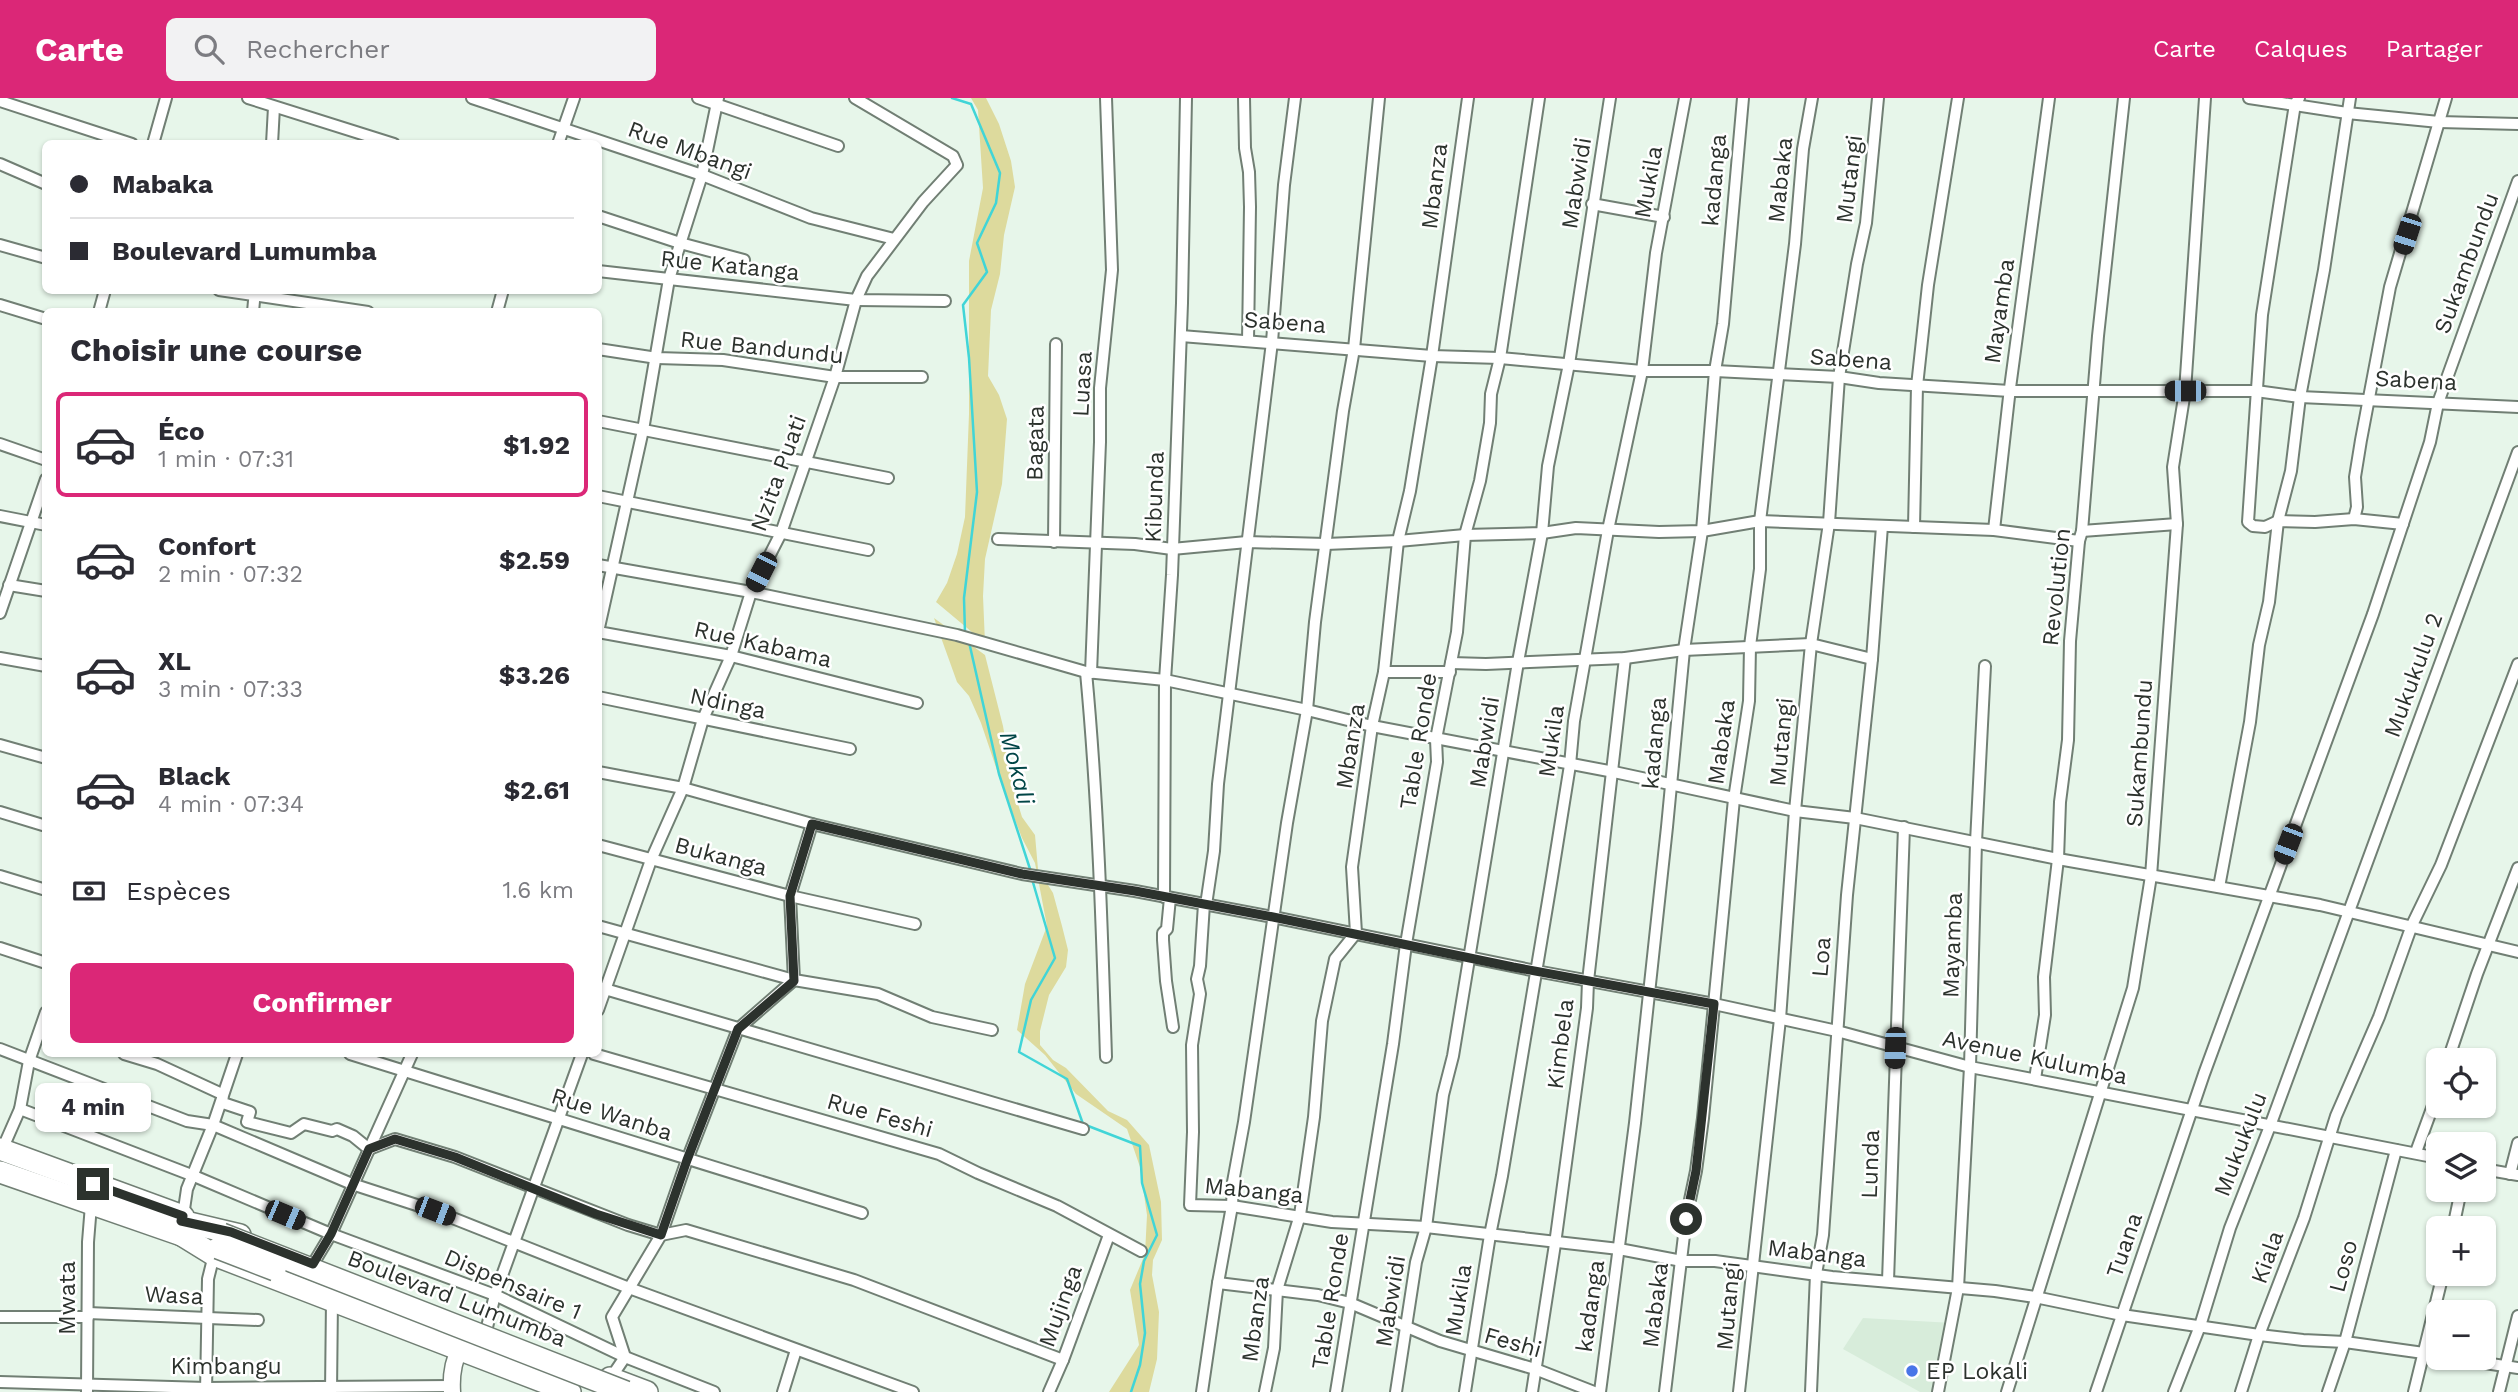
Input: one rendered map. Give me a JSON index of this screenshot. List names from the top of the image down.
{
  "streets": {
    "highway": ["Boulevard Lumumba"],
    "street": [
      "Rue Mbangi",
      "Mutangi",
      "kadanga",
      "Mabaka",
      "Mukila",
      "Mabwidi",
      "Mbanza",
      "Sukambundu",
      "Rue Katanga",
      "Mayamba",
      "Sabena",
      "Rue Bandundu",
      "Luasa",
      "Bagata",
      "Nzita Puati",
      "Kibunda",
      "Revolution",
      "Rue Kabama",
      "Mukukulu 2",
      "Ndinga",
      "Table Ronde",
      "Bukanga",
      "Loa",
      "Kimbela",
      "Avenue Kulumba",
      "Rue Wanba",
      "Rue Feshi",
      "Mukukulu",
      "Lunda",
      "Mabanga",
      "Tuana",
      "Kiala",
      "Loso",
      "Dispensaire 1",
      "Wasa",
      "Mwata",
      "Mujinga",
      "Feshi",
      "Kimbangu"
    ]
  },
  "crossings": [
    ["Rue Mbangi", "Nzita Puati"],
    ["Mutangi", "Sabena"],
    ["Mutangi", "Avenue Kulumba"],
    ["Mutangi", "Mabanga"],
    ["kadanga", "Sabena"],
    ["kadanga", "Avenue Kulumba"],
    ["kadanga", "Mabanga"],
    ["Mabaka", "Sabena"],
    ["Mabaka", "Avenue Kulumba"],
    ["Mabaka", "Mabanga"],
    ["Mukila", "Sabena"],
    ["Mukila", "Avenue Kulumba"],
    ["Mukila", "Mabanga"],
    ["Mukila", "Feshi"],
    ["Mabwidi", "Sabena"],
    ["Mabwidi", "Avenue Kulumba"],
    ["Mabwidi", "Mabanga"],
    ["Mabwidi", "Feshi"],
    ["Mbanza", "Sabena"],
    ["Mbanza", "Avenue Kulumba"],
    ["Mbanza", "Mabanga"],
    ["Mbanza", "Feshi"],
    ["Sukambundu", "Sabena"],
    ["Sukambundu", "Avenue Kulumba"],
    ["Sukambundu", "Mabanga"],
    ["Sukambundu", "Tuana"],
    ["Rue Katanga", "Nzita Puati"],
    ["Mayamba", "Sabena"],
    ["Mayamba", "Avenue Kulumba"],
    ["Mayamba", "Mabanga"],
    ["Sabena", "Kibunda"],
    ["Sabena", "Revolution"],
    ["Sabena", "Table Ronde"],
    ["Rue Bandundu", "Nzita Puati"],
    ["Luasa", "Avenue Kulumba"],
    ["Nzita Puati", "Rue Kabama"],
    ["Nzita Puati", "Ndinga"],
    ["Nzita Puati", "Bukanga"],
    ["Nzita Puati", "Avenue Kulumba"],
    ["Kibunda", "Avenue Kulumba"],
    ["Revolution", "Avenue Kulumba"],
    ["Mukukulu 2", "Mukukulu"],
    ["Table Ronde", "Avenue Kulumba"],
    ["Table Ronde", "Mabanga"],
    ["Table Ronde", "Feshi"],
    ["Loa", "Avenue Kulumba"],
    ["Loa", "Mabanga"],
    ["Kimbela", "Avenue Kulumba"],
    ["Kimbela", "Mabanga"],
    ["Kimbela", "Feshi"],
    ["Avenue Kulumba", "Mukukulu"],
    ["Avenue Kulumba", "Lunda"],
    ["Avenue Kulumba", "Mabanga"],
    ["Avenue Kulumba", "Tuana"],
    ["Avenue Kulumba", "Kiala"],
    ["Avenue Kulumba", "Loso"],
    ["Rue Feshi", "Mujinga"],
    ["Mukukulu", "Mabanga"],
    ["Lunda", "Mabanga"],
    ["Mabanga", "Tuana"],
    ["Mabanga", "Kiala"],
    ["Mabanga", "Loso"],
    ["Wasa", "Mwata"],
    ["Mwata", "Boulevard Lumumba"],
    ["Mwata", "Kimbangu"]
  ],
  "water": ["Mokali"],
  "places": ["EP Lokali"],
  "page": {
    "header": "Carte",
    "search": "Rechercher",
    "nav": ["Carte", "Calques", "Partager"],
    "banner": ["Mabaka", "Boulevard Lumumba"],
    "heading": "Choisir une course",
    "list": [
      {
        "name": "Éco",
        "note": "1 min · 07:31",
        "value": "$1.92"
      },
      {
        "name": "Confort",
        "note": "2 min · 07:32",
        "value": "$2.59"
      },
      {
        "name": "XL",
        "note": "3 min · 07:33",
        "value": "$3.26"
      },
      {
        "name": "Black",
        "note": "4 min · 07:34",
        "value": "$2.61"
      }
    ],
    "pay": ["Espèces", "1.6 km"],
    "buttons": "Confirmer",
    "map_buttons": ["+", "−"],
    "bubble": "4 min"
  }
}
